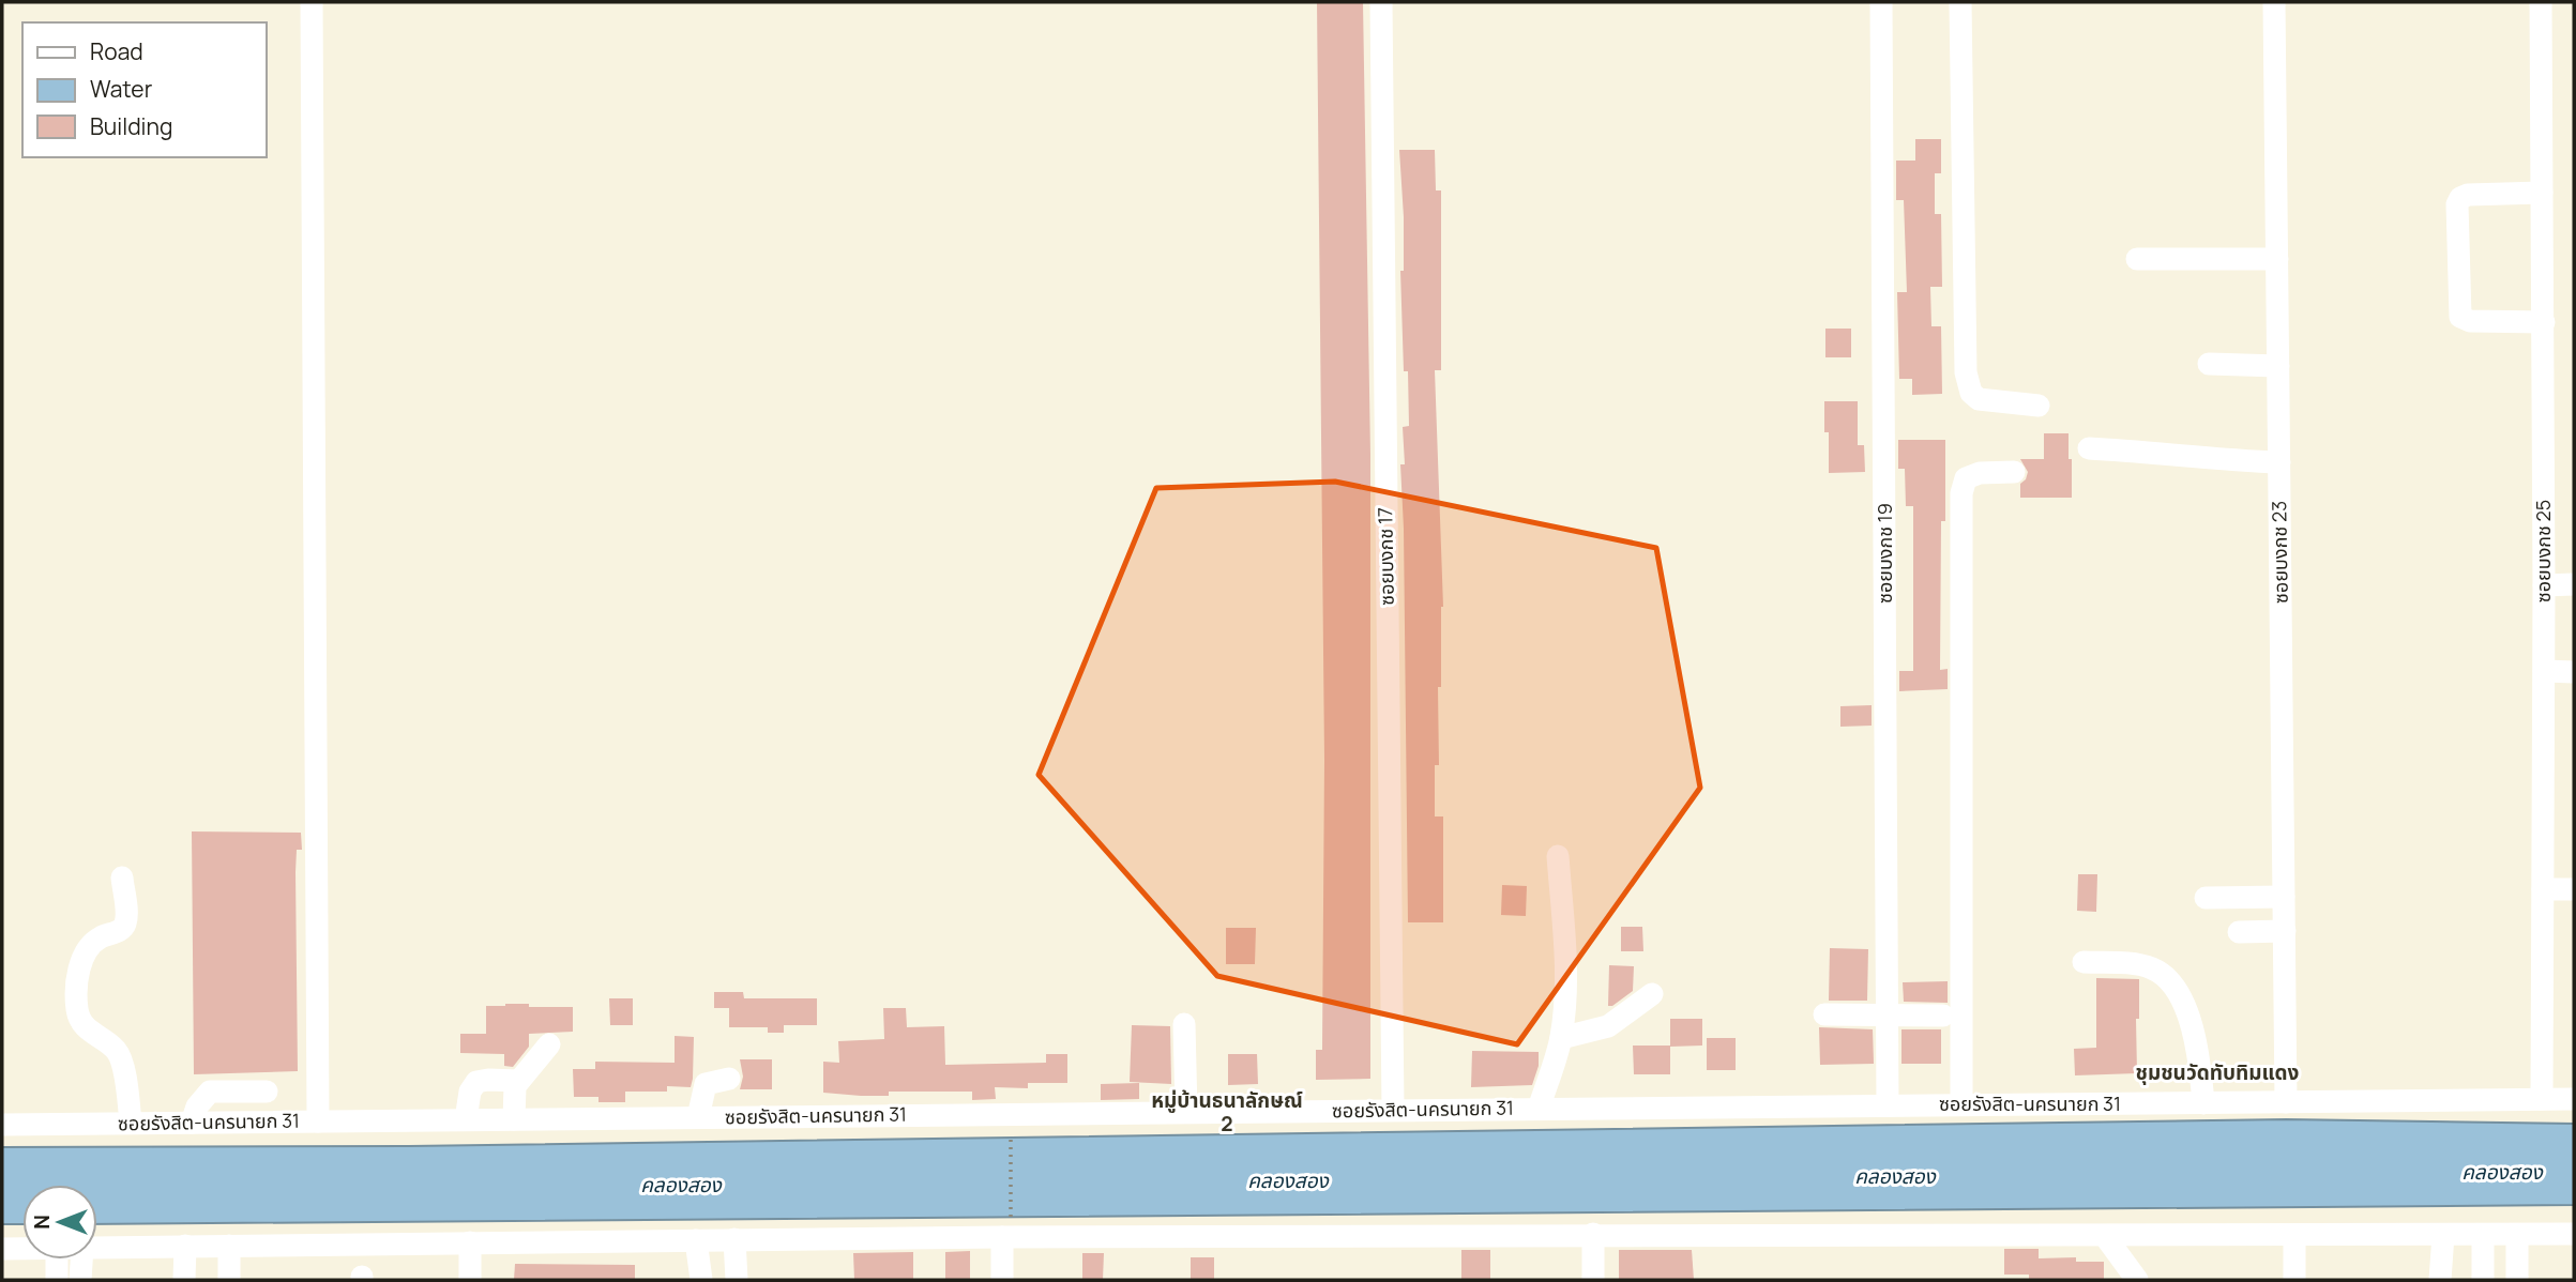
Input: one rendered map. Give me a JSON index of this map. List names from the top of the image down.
{
  "streets": {
    "street": [
      "ซอยบงกช 25",
      "ซอยบงกช 23",
      "ซอยบงกช 19",
      "ซอยบงกช 17",
      "ซอยรังสิต-นครนายก 31"
    ]
  },
  "crossings": [
    ["ซอยบงกช 25", "ซอยรังสิต-นครนายก 31"],
    ["ซอยบงกช 23", "ซอยรังสิต-นครนายก 31"],
    ["ซอยบงกช 19", "ซอยรังสิต-นครนายก 31"],
    ["ซอยบงกช 17", "ซอยรังสิต-นครนายก 31"]
  ],
  "districts": ["ชุมชนวัดทับทิมแดง", "หมู่บ้านธนาลักษณ์ 2"],
  "water": ["คลองสอง"],
  "legend": ["Road", "Water", "Building"],
  "north": "left"
}
